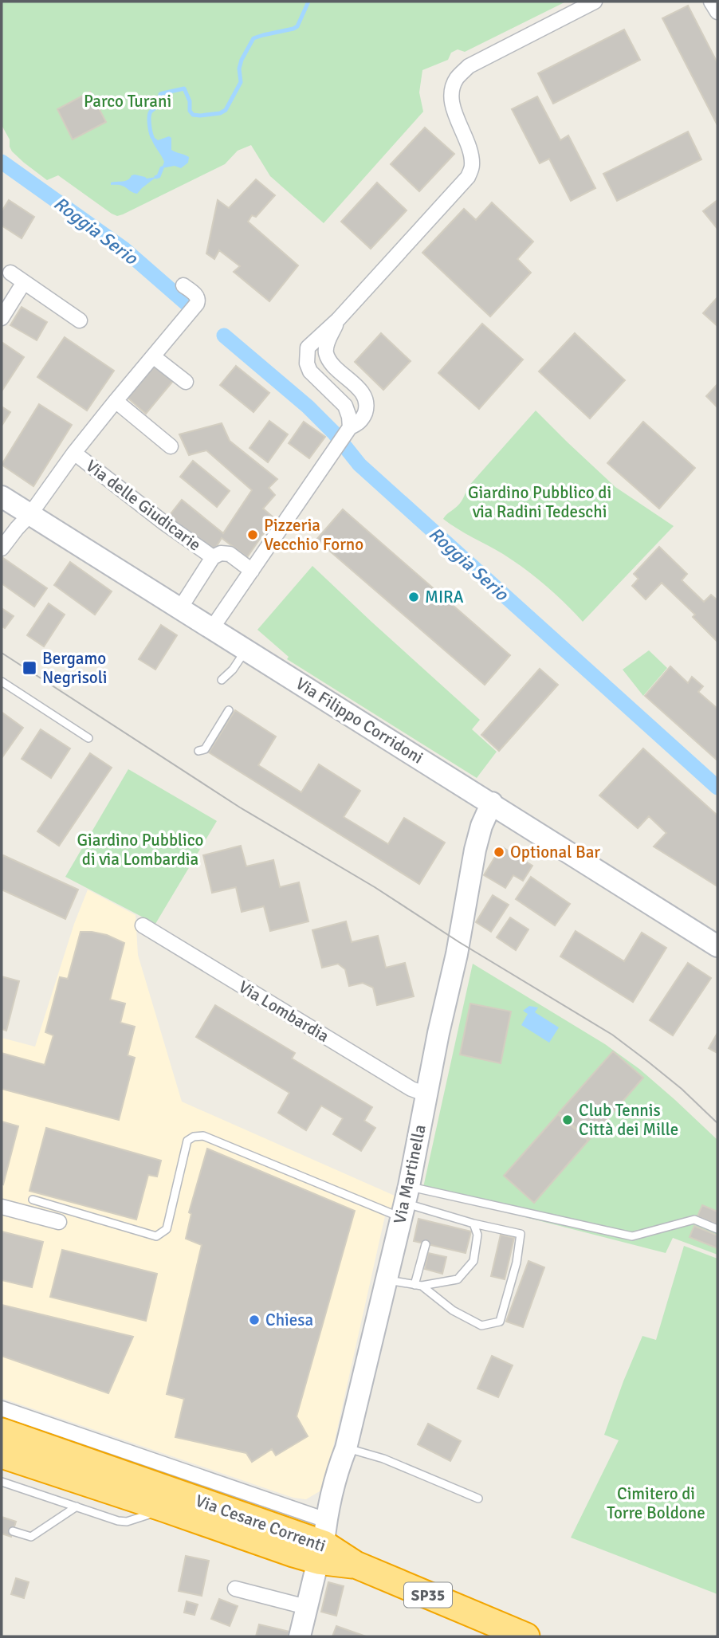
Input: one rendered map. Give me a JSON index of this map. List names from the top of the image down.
{
  "streets": {
    "highway": ["Via Cesare Correnti", "SP35"],
    "street": [
      "Via delle Giudicarie",
      "Via Filippo Corridoni",
      "Via Lombardia",
      "Via Martinella"
    ]
  },
  "crossings": [
    ["Via delle Giudicarie", "Via Filippo Corridoni"],
    ["Via Filippo Corridoni", "Via Martinella"],
    ["Via Lombardia", "Via Martinella"],
    ["Via Martinella", "Via Cesare Correnti"]
  ],
  "water": ["Roggia Serio"],
  "parks": [
    "Parco Turani",
    "Giardino Pubblico di via Radini Tedeschi",
    "Giardino Pubblico di via Lombardia",
    "Cimitero di Torre Boldone"
  ],
  "places": {
    "other": [
      "Pizzeria Vecchio Forno",
      "MIRA",
      "Optional Bar",
      "Club Tennis Città dei Mille",
      "Chiesa"
    ],
    "transit": ["Bergamo Negrisoli"]
  }
}
